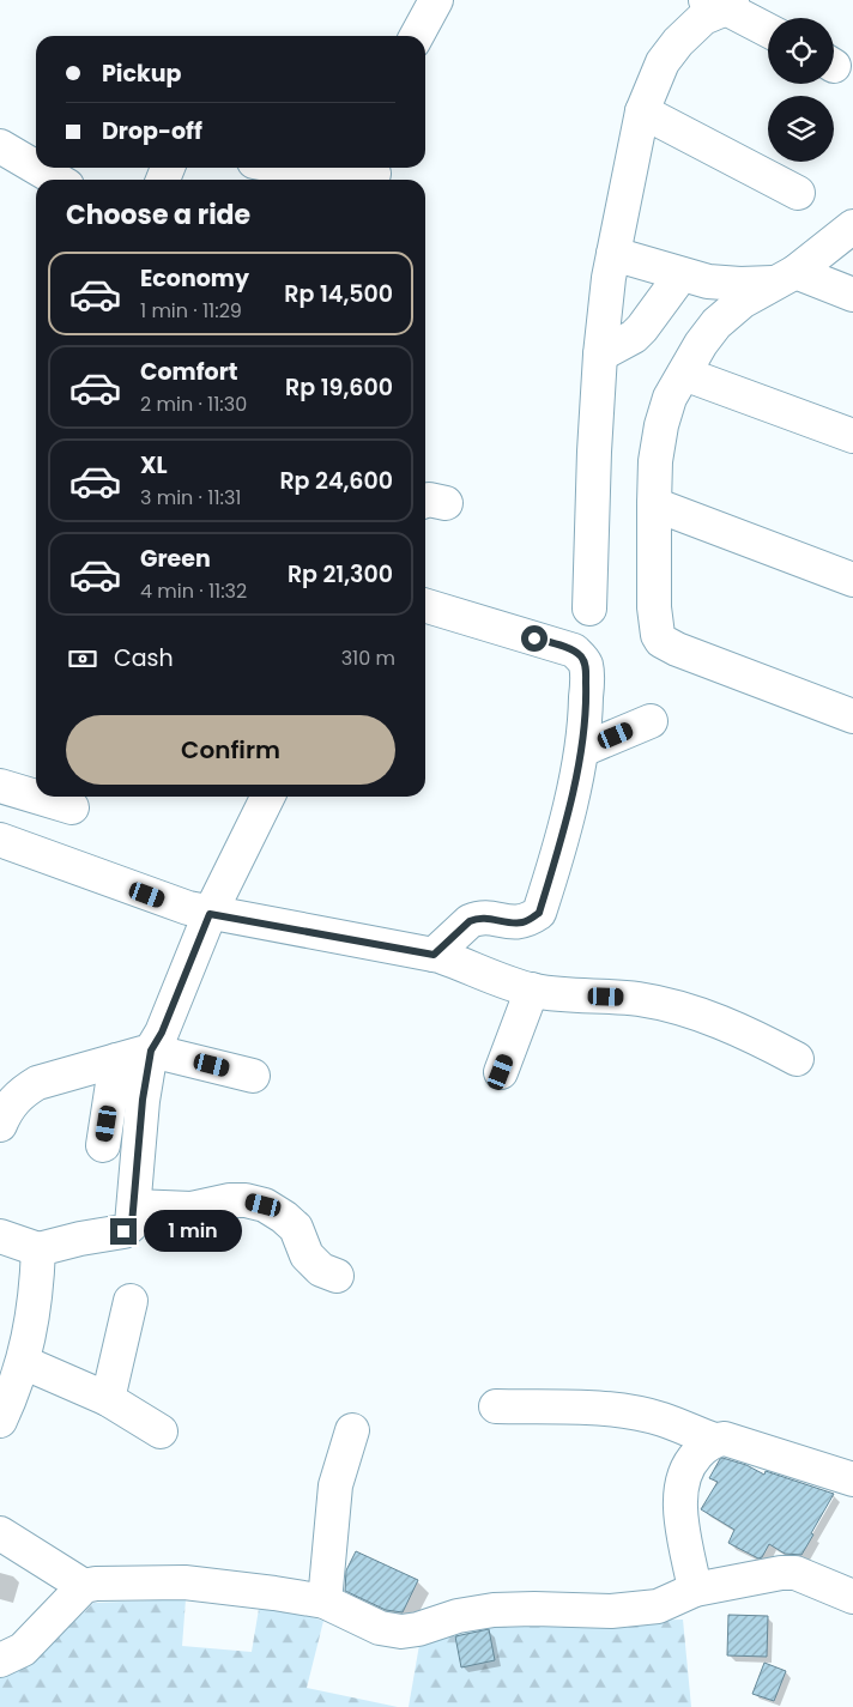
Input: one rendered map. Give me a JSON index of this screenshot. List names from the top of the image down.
{
  "page": {
    "banner": ["Pickup", "Drop-off"],
    "heading": "Choose a ride",
    "list": [
      {
        "name": "Economy",
        "note": "1 min · 11:29",
        "value": "Rp 14,500"
      },
      {
        "name": "Comfort",
        "note": "2 min · 11:30",
        "value": "Rp 19,600"
      },
      {
        "name": "XL",
        "note": "3 min · 11:31",
        "value": "Rp 24,600"
      },
      {
        "name": "Green",
        "note": "4 min · 11:32",
        "value": "Rp 21,300"
      }
    ],
    "pay": ["Cash", "310 m"],
    "buttons": "Confirm",
    "bubble": "1 min"
  }
}
